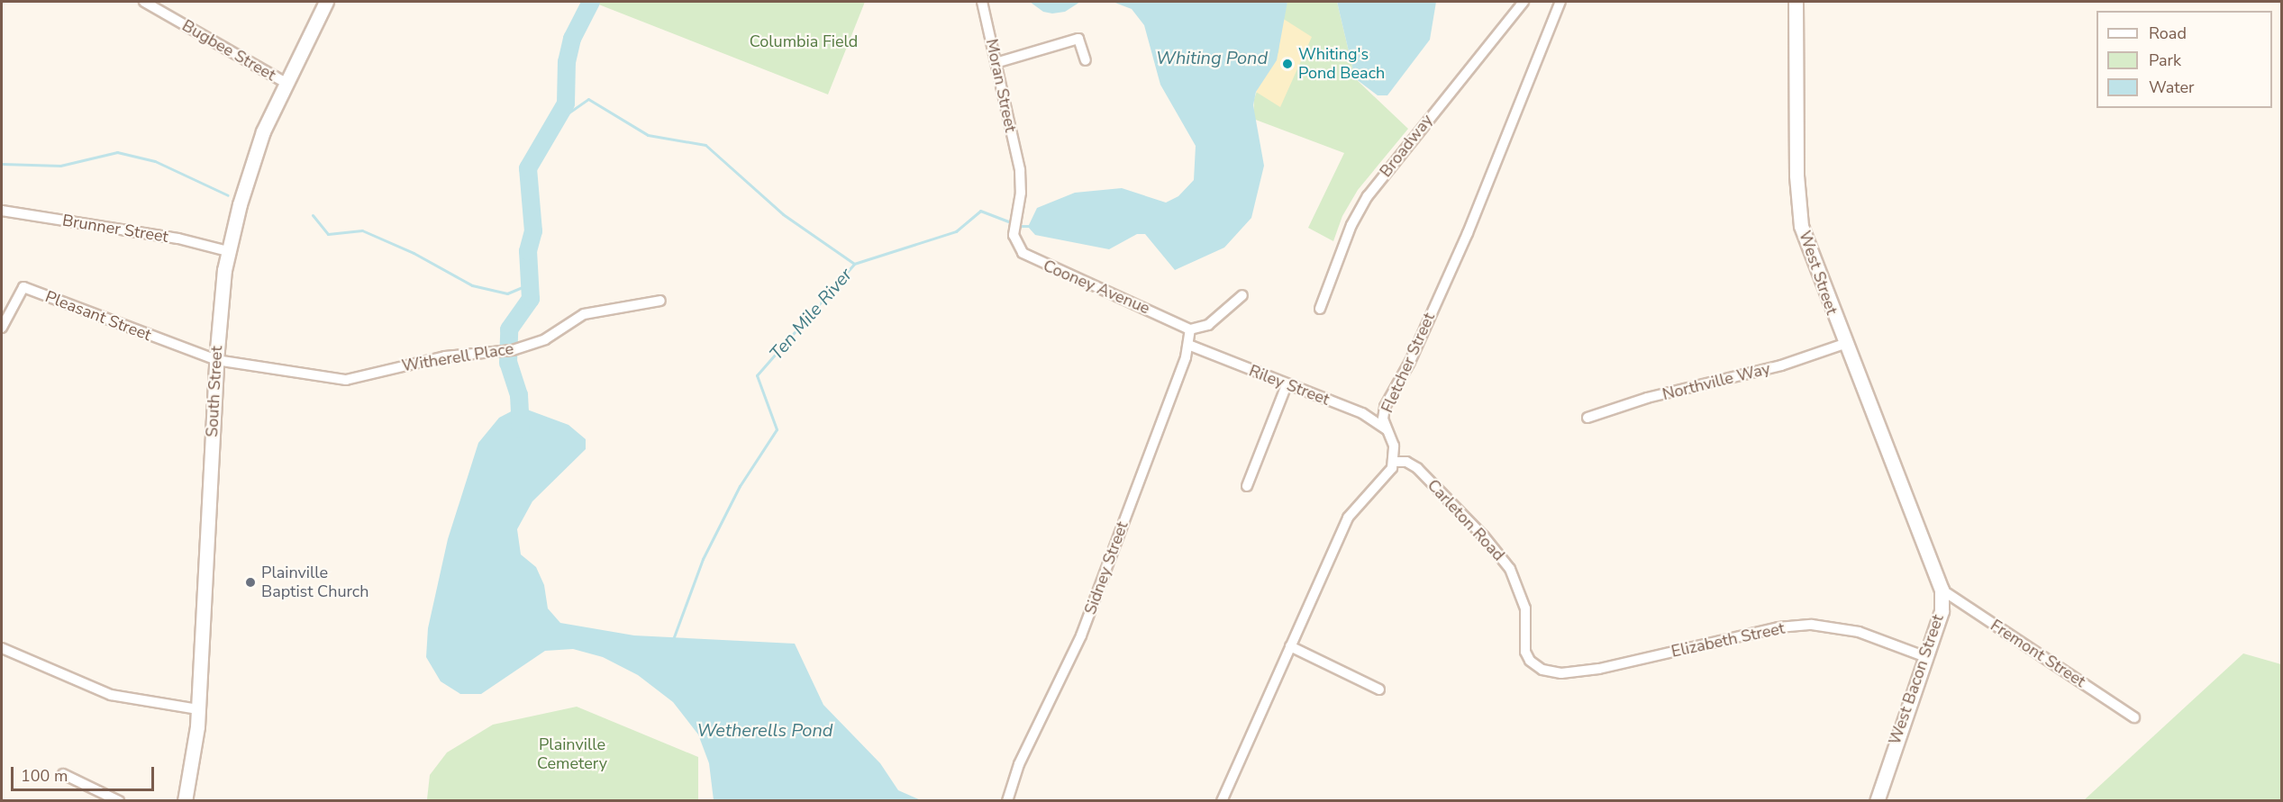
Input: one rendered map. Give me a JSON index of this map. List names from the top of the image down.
{
  "streets": {
    "street": [
      "Bugbee Street",
      "Moran Street",
      "Broadway",
      "Brunner Street",
      "West Street",
      "Cooney Avenue",
      "Pleasant Street",
      "Witherell Place",
      "Fletcher Street",
      "Northville Way",
      "Riley Street",
      "South Street",
      "Carleton Road",
      "Sidney Street",
      "Elizabeth Street",
      "Fremont Street",
      "West Bacon Street"
    ]
  },
  "crossings": [
    ["Bugbee Street", "South Street"],
    ["Moran Street", "Cooney Avenue"],
    ["Brunner Street", "South Street"],
    ["West Street", "Northville Way"],
    ["West Street", "West Bacon Street"],
    ["Cooney Avenue", "Sidney Street"],
    ["Pleasant Street", "Witherell Place"],
    ["Pleasant Street", "South Street"],
    ["Witherell Place", "South Street"],
    ["Fletcher Street", "Riley Street"],
    ["Fletcher Street", "Carleton Road"],
    ["Riley Street", "Sidney Street"],
    ["Carleton Road", "Elizabeth Street"],
    ["Elizabeth Street", "West Bacon Street"],
    ["Fremont Street", "West Bacon Street"]
  ],
  "water": ["Whiting Pond", "Ten Mile River", "Wetherells Pond"],
  "parks": ["Columbia Field", "Plainville Cemetery"],
  "places": ["Whiting's Pond Beach", "Plainville Baptist Church"],
  "legend": ["Road", "Park", "Water"],
  "scale_bar": "100 m"
}
